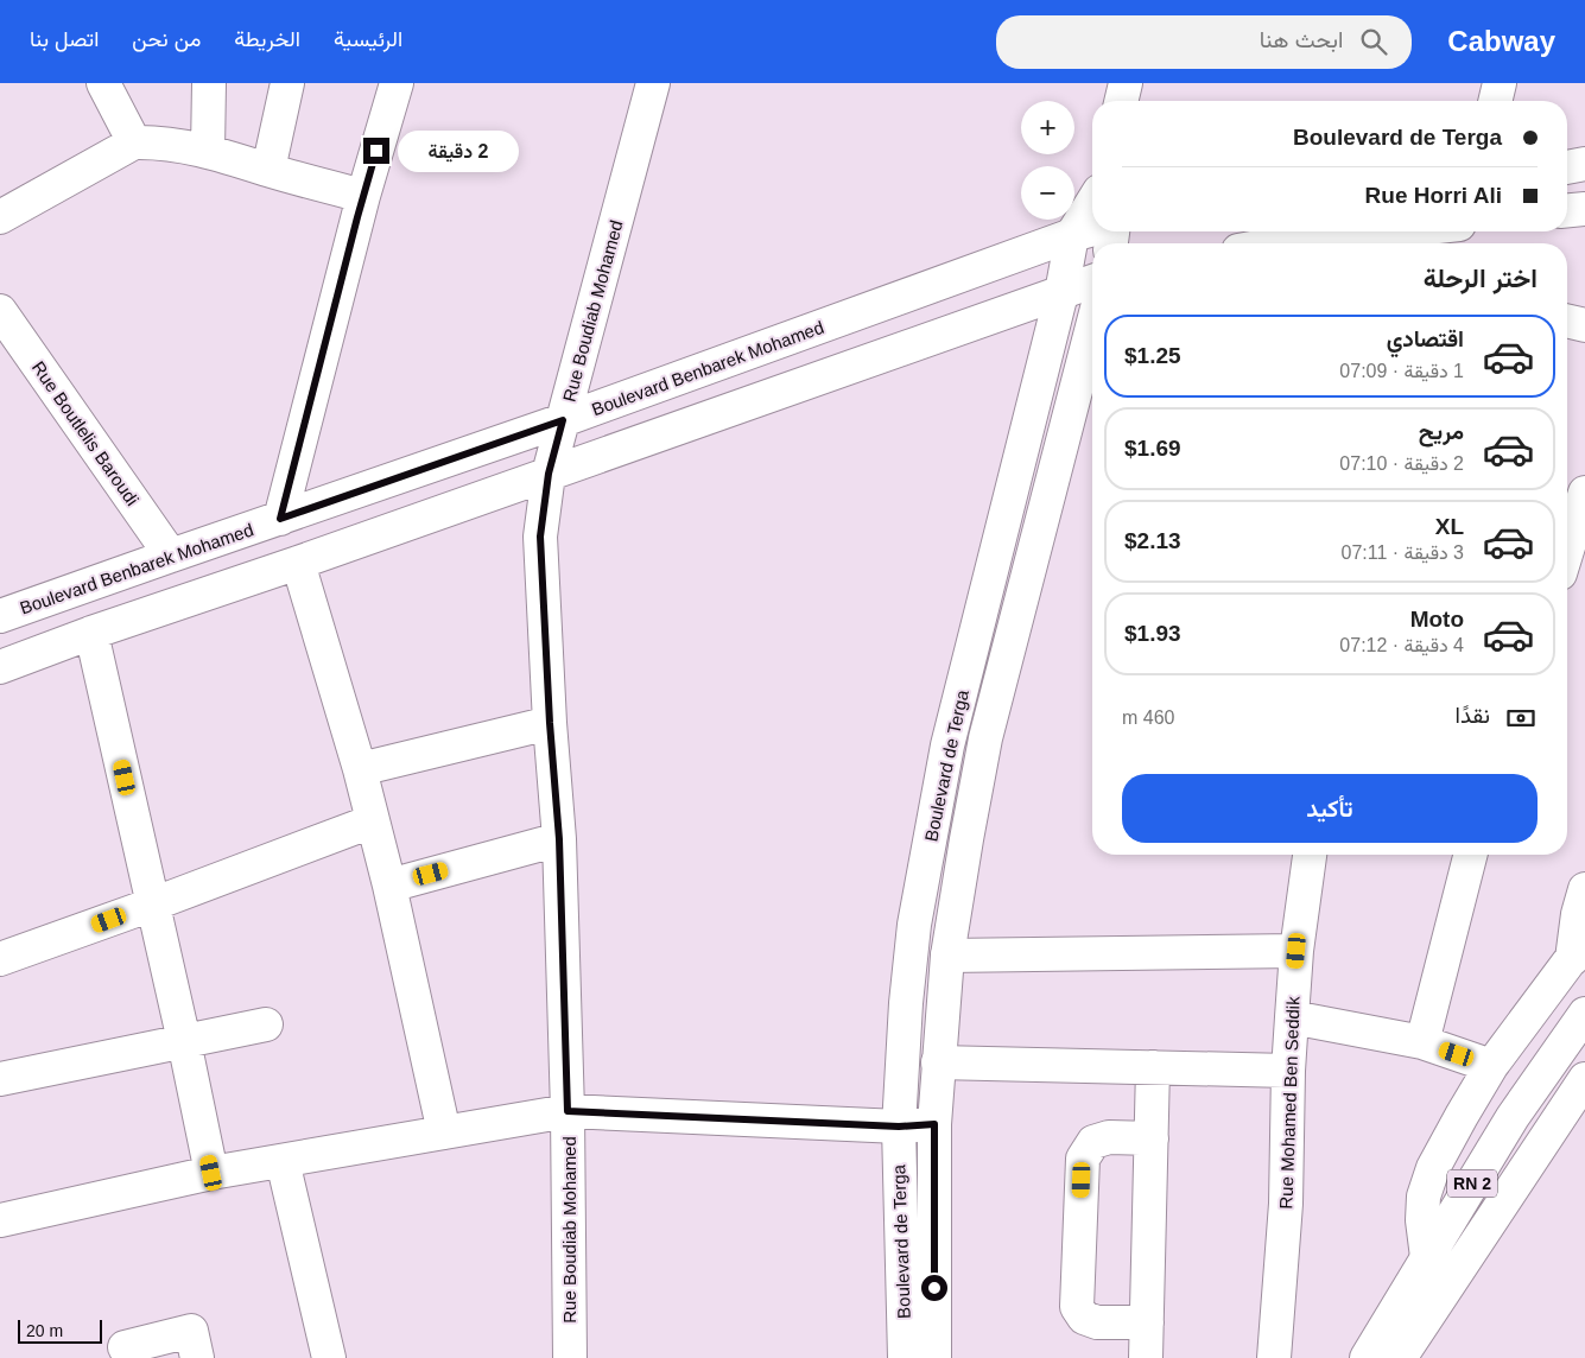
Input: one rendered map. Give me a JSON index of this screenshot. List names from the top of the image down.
{
  "streets": {
    "street": [
      "Rue Boudiab Mohamed",
      "Boulevard Benbarek Mohamed",
      "Rue Boutlelis Baroudi",
      "Boulevard de Terga",
      "Rue Mohamed Ben Seddik",
      "RN 2"
    ]
  },
  "crossings": [
    ["Rue Boudiab Mohamed", "Boulevard Benbarek Mohamed"],
    ["Boulevard Benbarek Mohamed", "Rue Boutlelis Baroudi"],
    ["Boulevard Benbarek Mohamed", "Boulevard de Terga"]
  ],
  "scale_bar": "20 m",
  "page": {
    "header": "Cabway",
    "search": "ابحث هنا",
    "nav": [
      "الرئيسية",
      "الخريطة",
      "من نحن",
      "اتصل بنا"
    ],
    "map_buttons": ["+", "−"],
    "banner": ["Boulevard de Terga", "Rue Horri Ali"],
    "bubble": "2 دقيقة",
    "heading": "اختر الرحلة",
    "list": [
      {
        "name": "اقتصادي",
        "note": "1 دقيقة · 07:09",
        "value": "$1.25"
      },
      {
        "name": "مريح",
        "note": "2 دقيقة · 07:10",
        "value": "$1.69"
      },
      {
        "name": "XL",
        "note": "3 دقيقة · 07:11",
        "value": "$2.13"
      },
      {
        "name": "Moto",
        "note": "4 دقيقة · 07:12",
        "value": "$1.93"
      }
    ],
    "pay": ["نقدًا", "460 m"],
    "buttons": "تأكيد",
    "scale": "20 m"
  }
}
